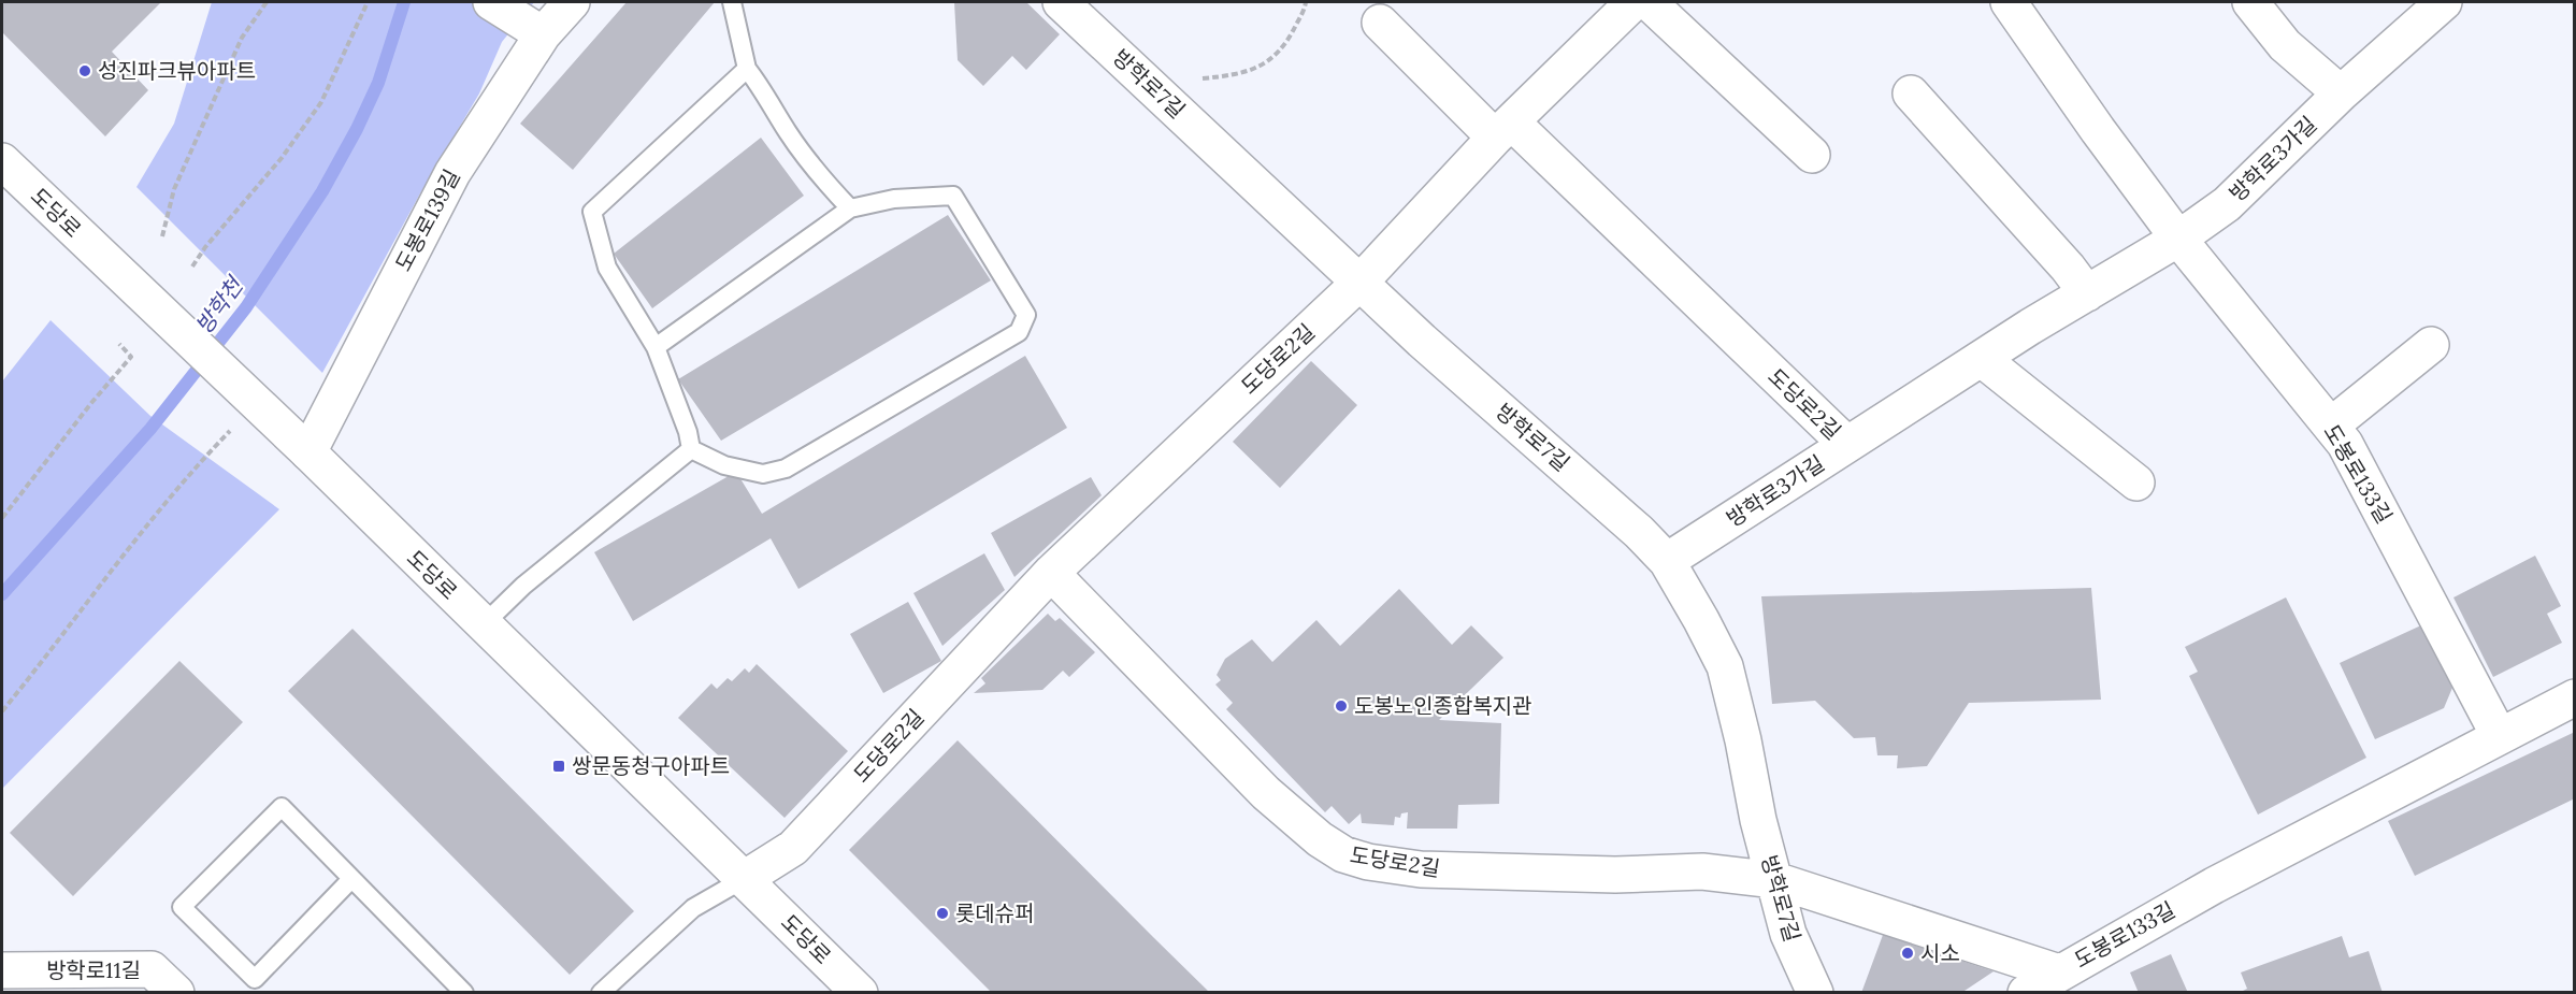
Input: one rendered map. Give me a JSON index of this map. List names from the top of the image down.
{
  "streets": {
    "street": [
      "방학로7길",
      "방학로3가길",
      "도당로",
      "도봉로139길",
      "도당로2길",
      "도봉로133길",
      "방학로11길"
    ]
  },
  "crossings": [
    ["방학로7길", "방학로3가길"],
    ["방학로7길", "도당로2길"],
    ["방학로7길", "도봉로133길"],
    ["방학로3가길", "도당로2길"],
    ["방학로3가길", "도봉로133길"],
    ["도당로", "도봉로139길"],
    ["도당로", "도당로2길"],
    ["도당로2길", "도봉로133길"]
  ],
  "water": ["방학천"],
  "places": {
    "other": [
      "성진파크뷰아파트",
      "도봉노인종합복지관",
      "롯데슈퍼",
      "시소"
    ],
    "transit": ["쌍문동청구아파트"]
  }
}
